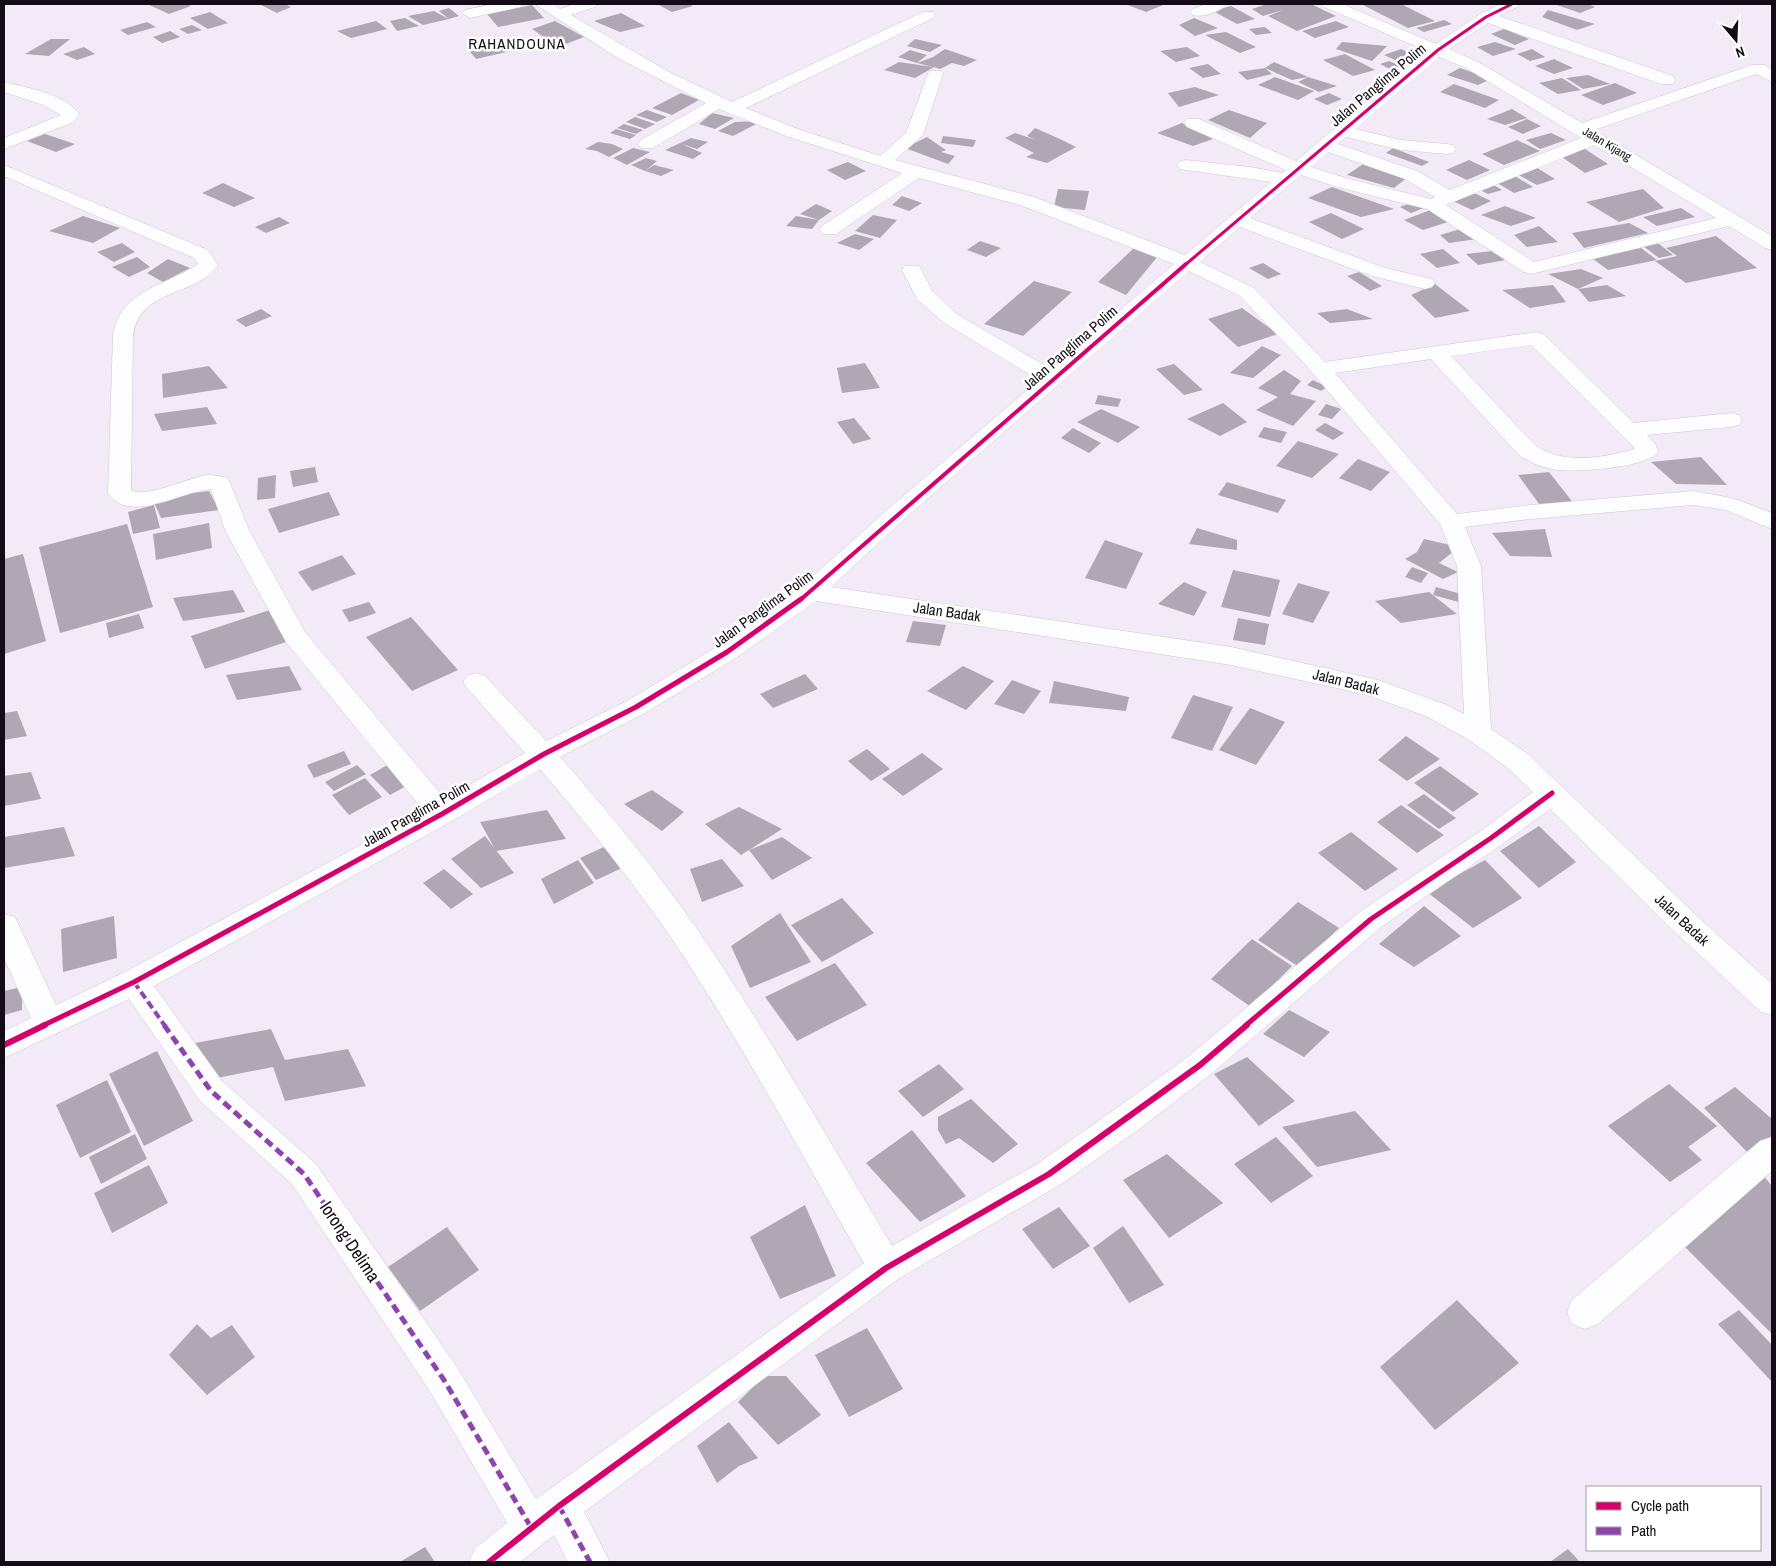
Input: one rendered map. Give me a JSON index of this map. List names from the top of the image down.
{
  "streets": {
    "street": [
      "Jalan Panglima Polim",
      "Jalan Kijang",
      "Jalan Badak",
      "lorong Delima"
    ]
  },
  "crossings": [
    ["Jalan Panglima Polim", "Jalan Kijang"],
    ["Jalan Panglima Polim", "Jalan Badak"],
    ["Jalan Panglima Polim", "lorong Delima"]
  ],
  "districts": ["RAHANDOUNA"],
  "legend": ["Cycle path", "Path"],
  "north": "bottom"
}
